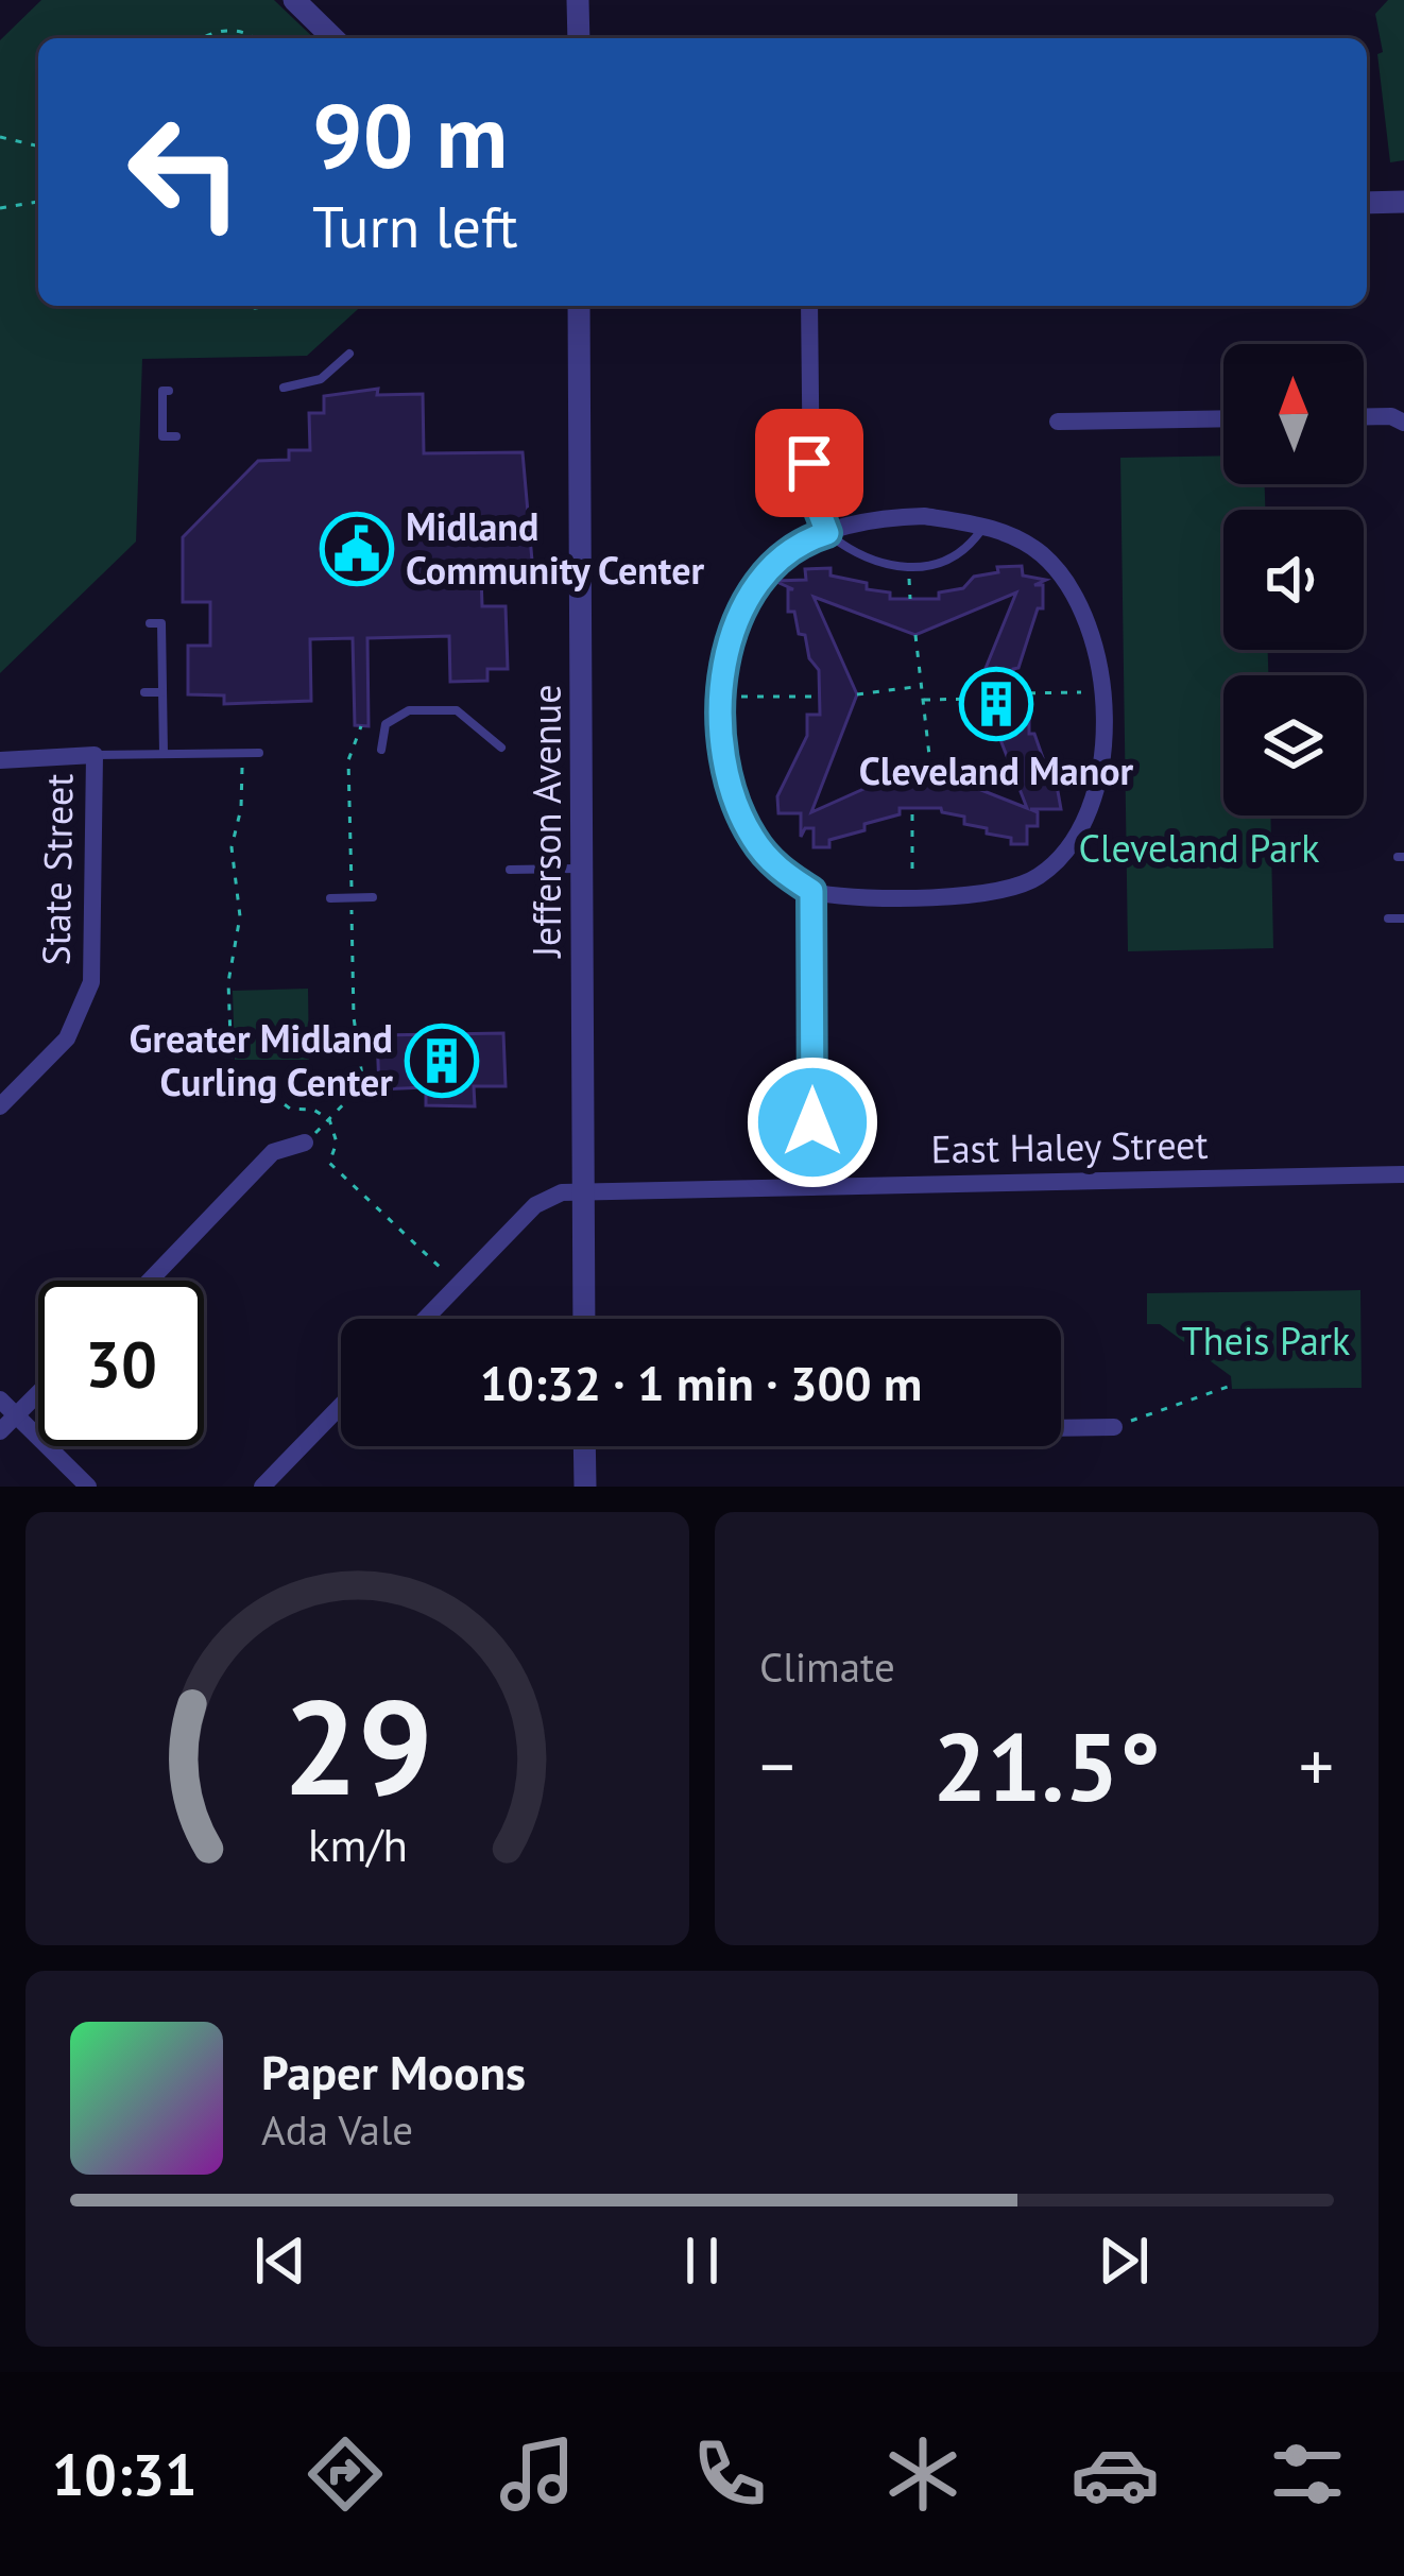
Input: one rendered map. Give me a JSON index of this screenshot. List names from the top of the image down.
{
  "streets": {
    "street": ["Jefferson Avenue", "State Street", "East Haley Street"]
  },
  "crossings": [
    ["Jefferson Avenue", "East Haley Street"]
  ],
  "parks": ["Cleveland Park", "Theis Park"],
  "places": {
    "public building": ["Midland Community Center"],
    "building": ["Cleveland Manor", "Greater Midland Curling Center"]
  },
  "north": "top",
  "page": {
    "turn": ["90 m", "Turn left"],
    "limit": "30",
    "trip": "10:32 · 1 min · 300 m",
    "tile": "Climate",
    "heat": ["−", "21.5°", "+"],
    "song": ["Paper Moons", "Ada Vale"],
    "tabs": "10:31",
    "gauge": ["29", "km/h"]
  }
}
